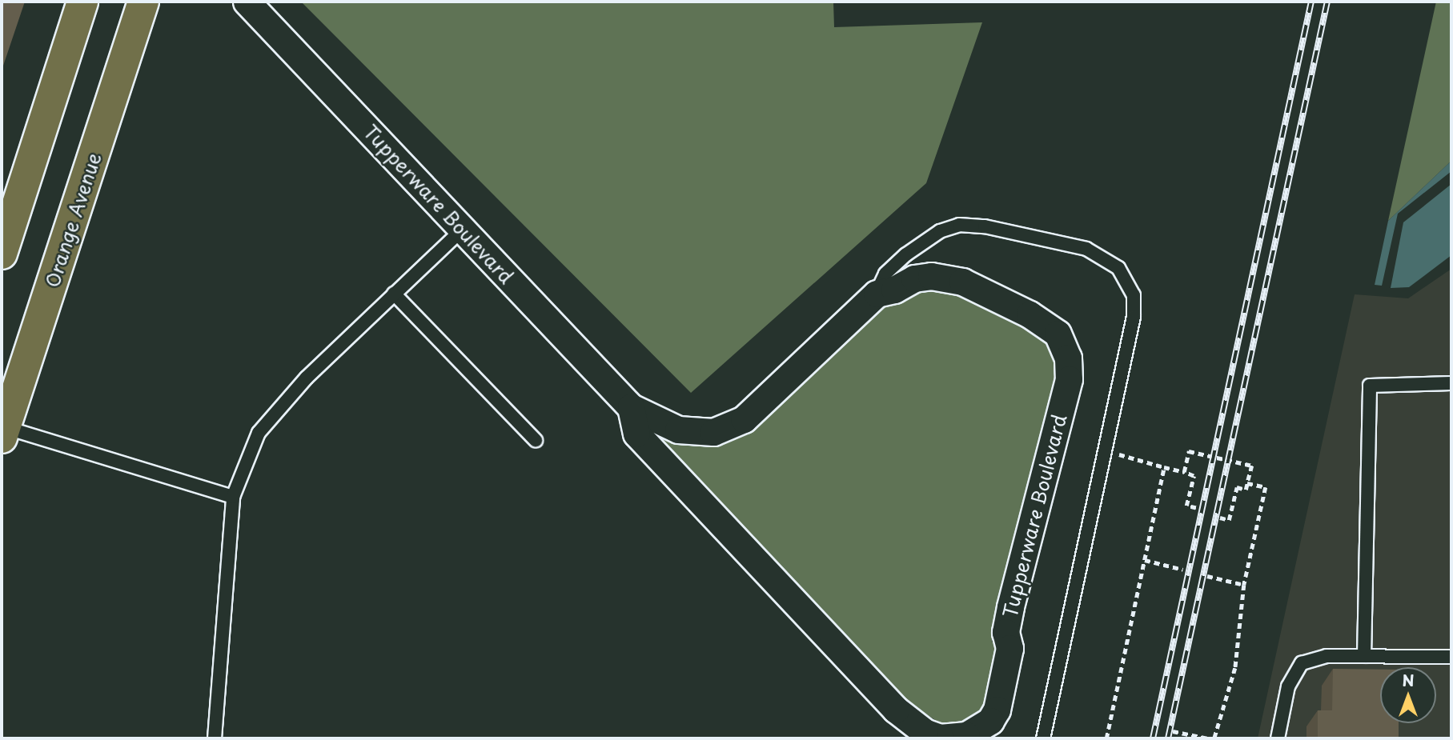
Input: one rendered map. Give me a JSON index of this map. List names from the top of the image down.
{
  "streets": {
    "main road": ["Orange Avenue"],
    "street": ["Tupperware Boulevard"]
  },
  "north": "top"
}
